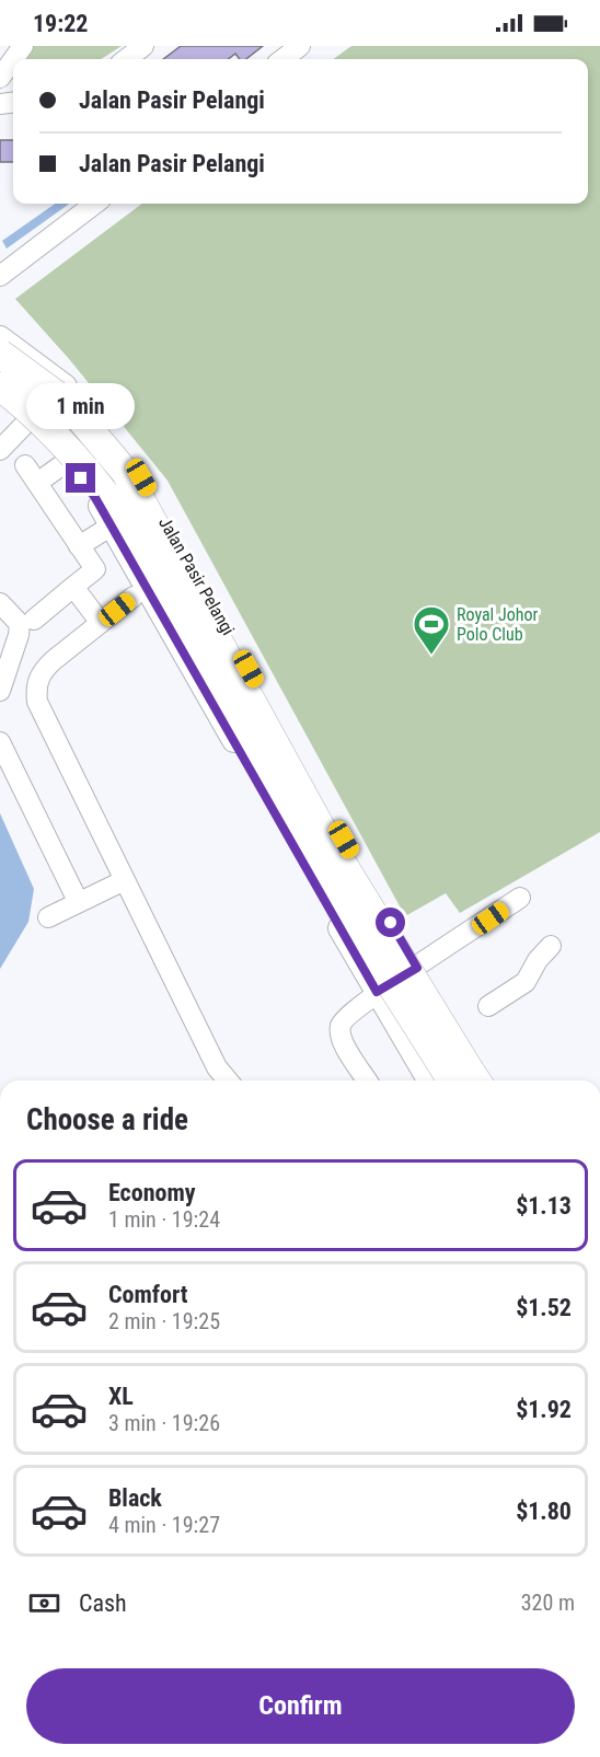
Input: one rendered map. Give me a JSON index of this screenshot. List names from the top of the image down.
{
  "streets": {
    "main road": ["Jalan Pasir Pelangi"]
  },
  "places": {
    "sports": ["Royal Johor Polo Club"]
  },
  "page": {
    "status": "19:22",
    "banner": ["Jalan Pasir Pelangi", "Jalan Pasir Pelangi"],
    "bubble": "1 min",
    "heading": "Choose a ride",
    "list": [
      {
        "name": "Economy",
        "note": "1 min · 19:24",
        "value": "$1.13"
      },
      {
        "name": "Comfort",
        "note": "2 min · 19:25",
        "value": "$1.52"
      },
      {
        "name": "XL",
        "note": "3 min · 19:26",
        "value": "$1.92"
      },
      {
        "name": "Black",
        "note": "4 min · 19:27",
        "value": "$1.80"
      }
    ],
    "pay": ["Cash", "320 m"],
    "buttons": "Confirm"
  }
}
